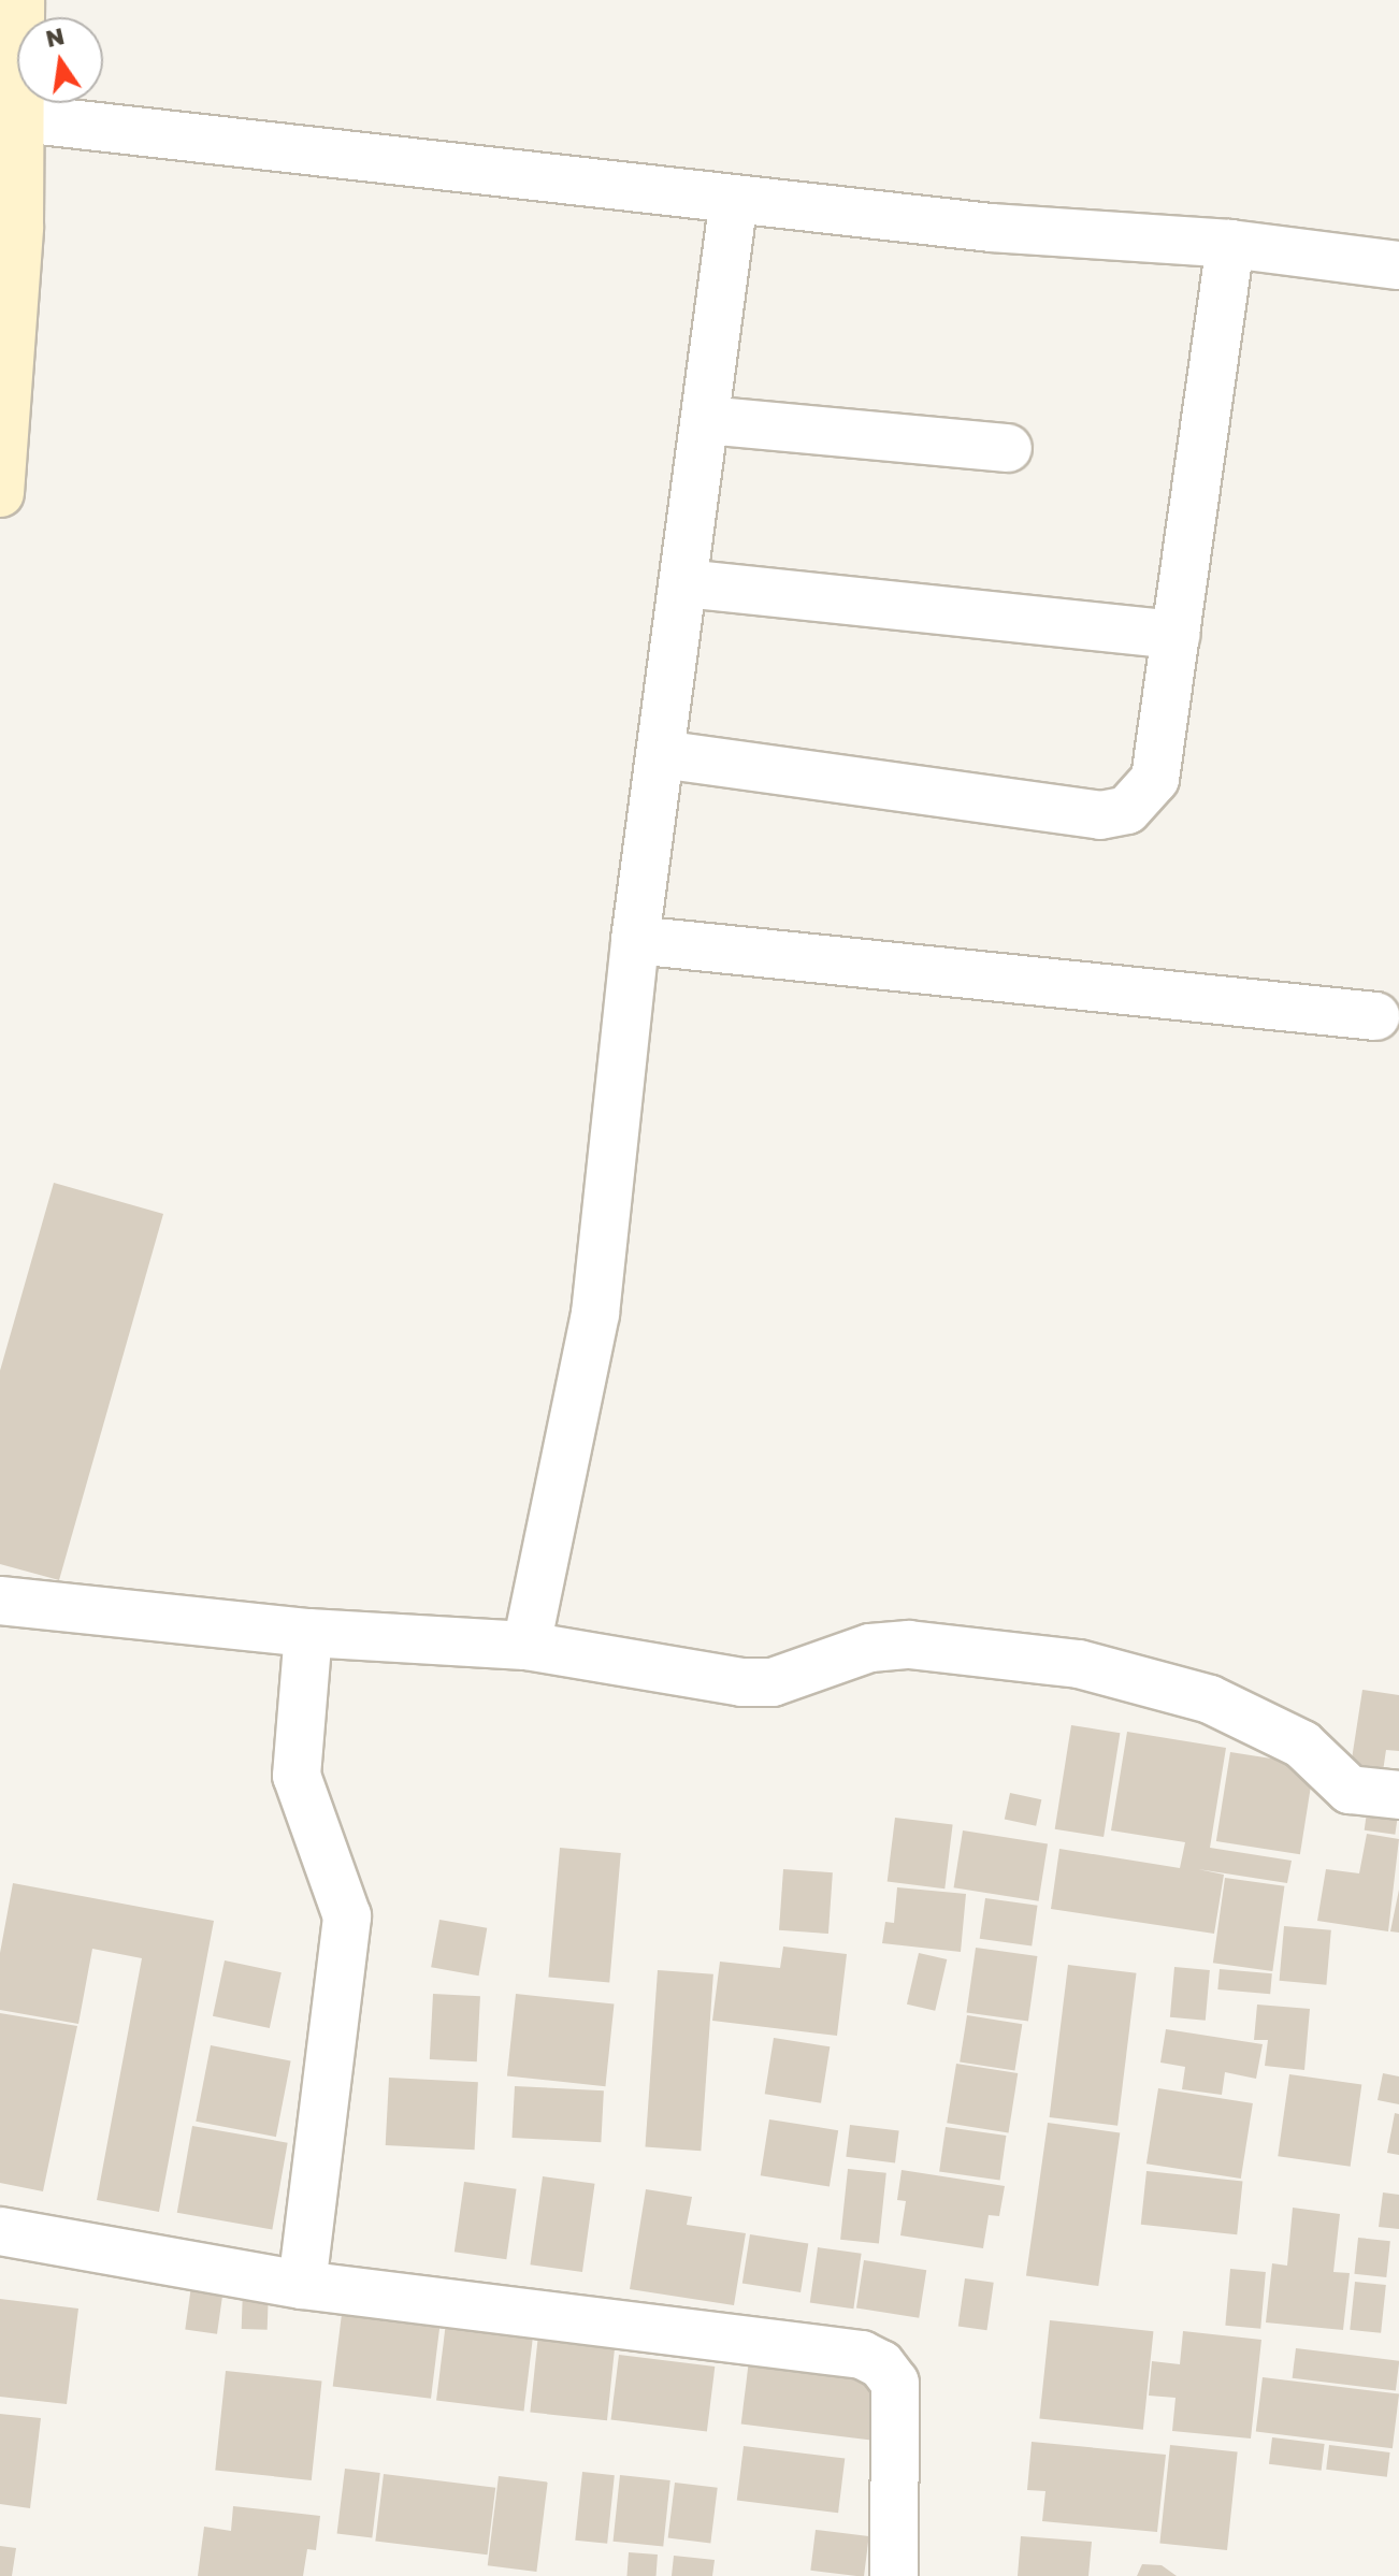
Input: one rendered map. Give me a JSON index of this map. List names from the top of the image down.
{
  "north": "top"
}
